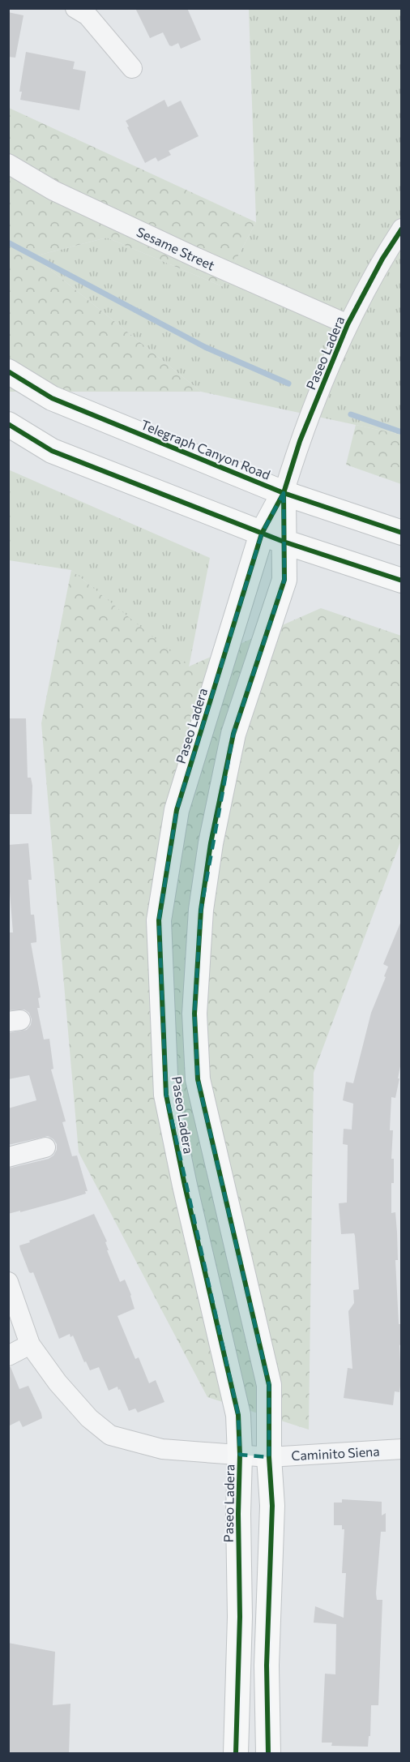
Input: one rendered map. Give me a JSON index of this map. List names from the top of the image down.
{
  "streets": {
    "main road": ["Paseo Ladera", "Telegraph Canyon Road"],
    "street": ["Sesame Street", "Caminito Siena"]
  },
  "crossings": [
    ["Sesame Street", "Paseo Ladera"],
    ["Paseo Ladera", "Telegraph Canyon Road"],
    ["Paseo Ladera", "Caminito Siena"]
  ]
}
